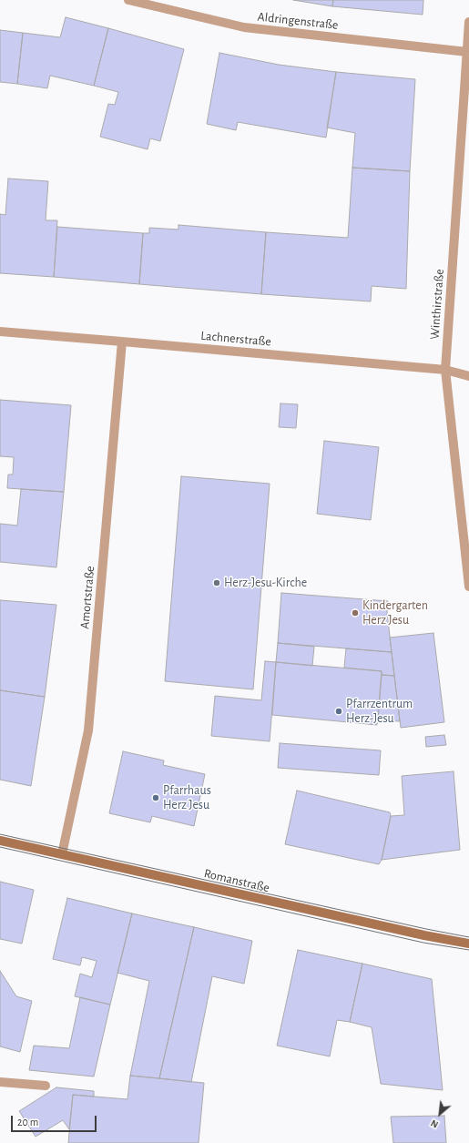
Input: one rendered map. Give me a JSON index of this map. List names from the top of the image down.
{
  "streets": {
    "main road": ["Romanstraße"],
    "street": [
      "Aldringenstraße",
      "Winthirstraße",
      "Lachnerstraße",
      "Amortstraße"
    ]
  },
  "crossings": [
    ["Aldringenstraße", "Winthirstraße"],
    ["Winthirstraße", "Lachnerstraße"],
    ["Lachnerstraße", "Amortstraße"],
    ["Amortstraße", "Romanstraße"]
  ],
  "places": [
    "Herz-Jesu-Kirche",
    "Kindergarten Herz Jesu",
    "Pfarrzentrum Herz-Jesu",
    "Pfarrhaus Herz Jesu"
  ],
  "scale_bar": "20 m",
  "north": "bottom left"
}
